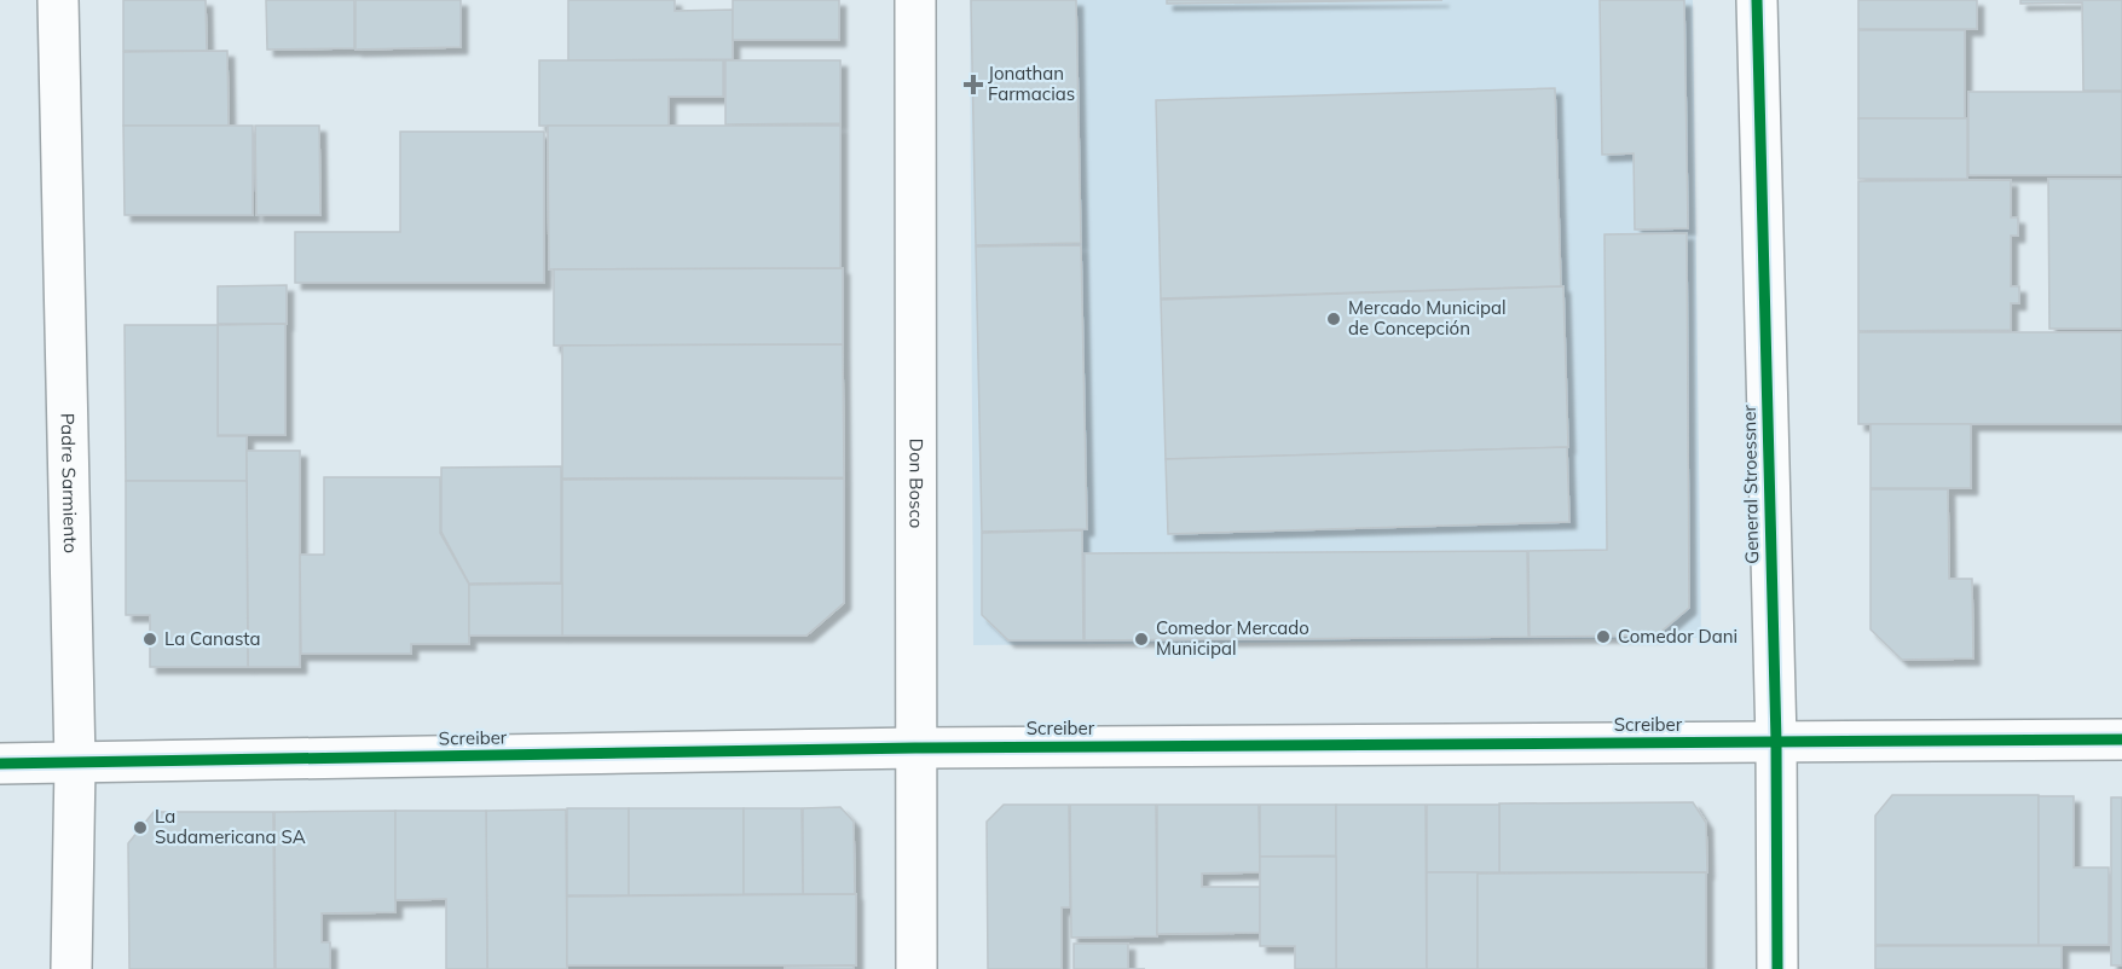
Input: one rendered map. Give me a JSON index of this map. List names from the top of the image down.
{
  "streets": {
    "street": [
      "Padre Sarmiento",
      "Don Bosco",
      "General Stroessner",
      "Screiber"
    ]
  },
  "crossings": [
    ["Padre Sarmiento", "Screiber"],
    ["Don Bosco", "Screiber"],
    ["General Stroessner", "Screiber"]
  ],
  "places": {
    "health": ["Jonathan Farmacias"],
    "other": [
      "Mercado Municipal de Concepción",
      "Comedor Dani",
      "La Canasta",
      "Comedor Mercado Municipal",
      "La Sudamericana SA"
    ]
  }
}
